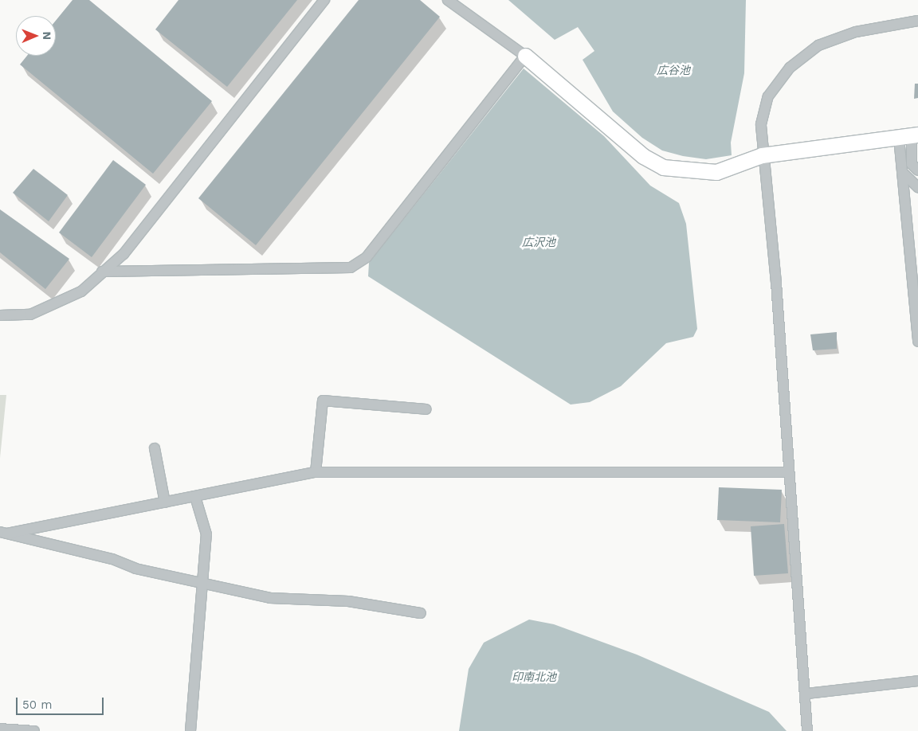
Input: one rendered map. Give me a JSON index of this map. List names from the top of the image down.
{
  "water": ["広谷池", "広沢池", "印南北池"],
  "scale_bar": "50 m",
  "north": "right"
}
